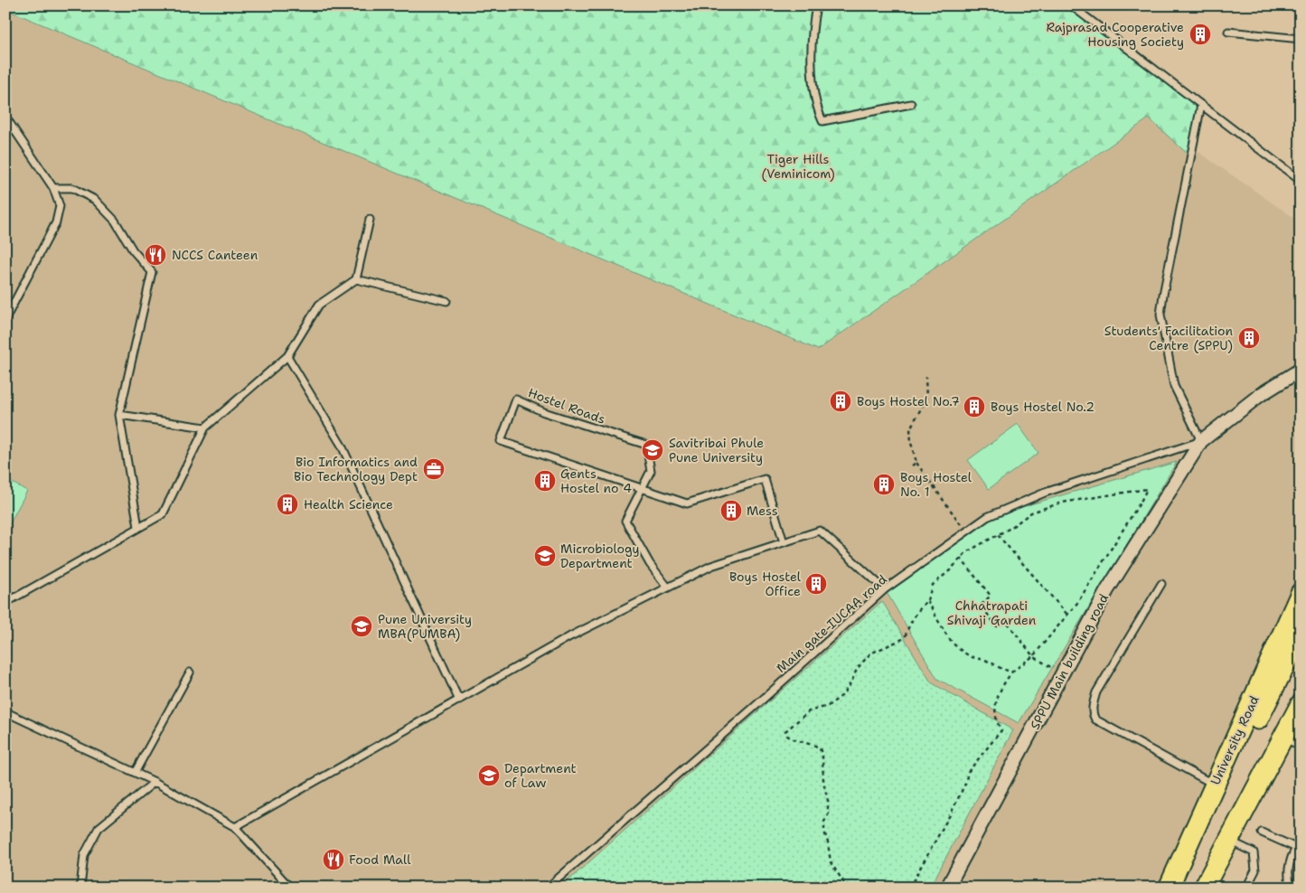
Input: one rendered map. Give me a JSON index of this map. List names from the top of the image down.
{
  "streets": {
    "main road": ["University Road"],
    "street": ["SPPU Main building road"],
    "lane": ["Hostel Roads", "Main gate-IUCAA road"]
  },
  "crossings": [
    ["Main gate-IUCAA road", "SPPU Main building road"]
  ],
  "parks": ["Tiger Hills (Veminicom)", "Chhatrapati Shivaji Garden"],
  "places": {
    "building": [
      "Rajprasad Cooperative Housing Society",
      "Students' Facilitation Centre (SPPU)",
      "Boys Hostel No.7",
      "Boys Hostel No.2",
      "Gents Hostel no 4",
      "Boys Hostel No. 1",
      "Health Science",
      "Mess",
      "Boys Hostel Office"
    ],
    "restaurant": ["NCCS Canteen", "Food Mall"],
    "school or university": [
      "Savitribai Phule Pune University",
      "Microbiology Department",
      "Pune University MBA(PUMBA)",
      "Department of Law"
    ],
    "office": ["Bio Informatics and Bio Technology Dept"]
  }
}
